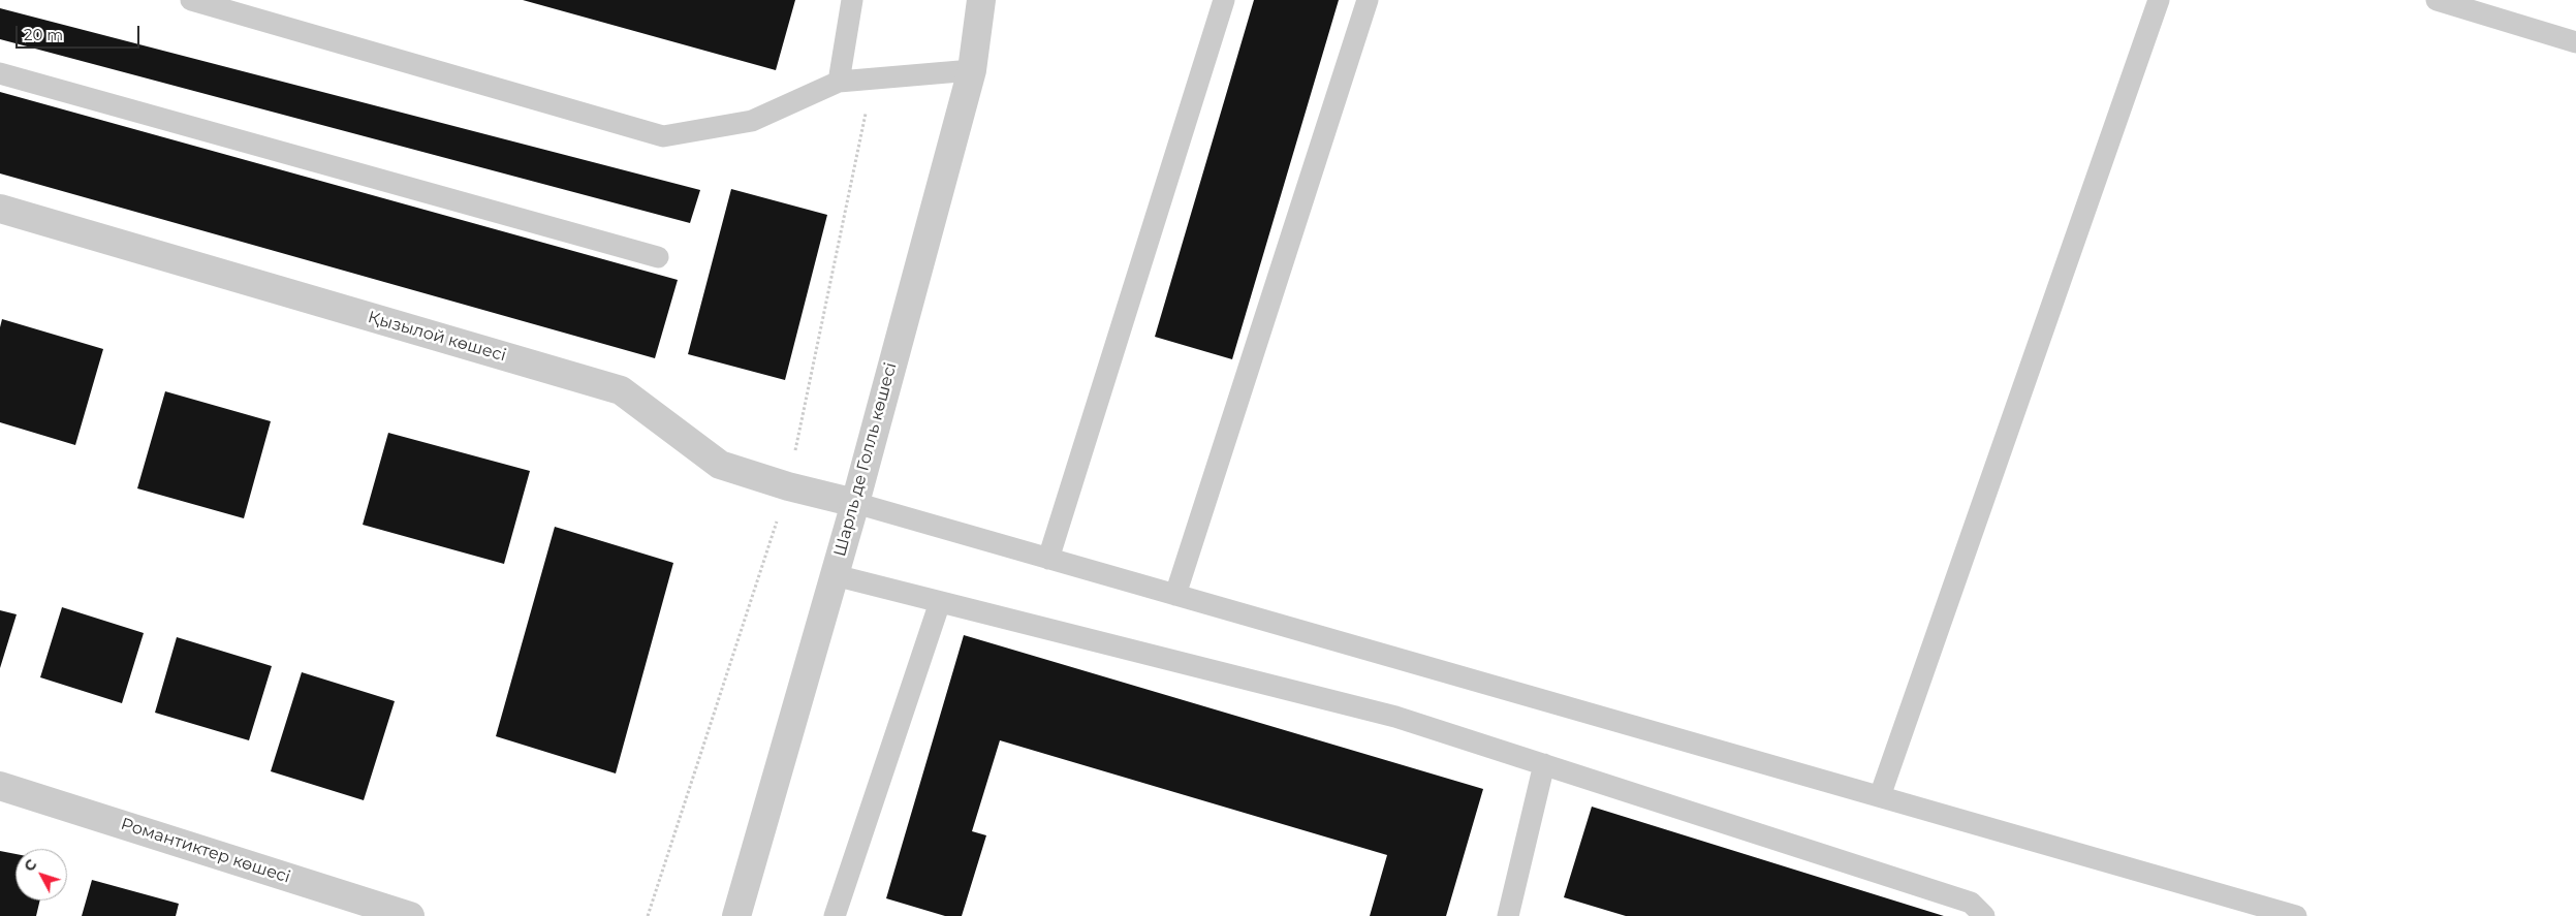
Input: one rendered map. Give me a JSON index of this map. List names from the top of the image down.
{
  "streets": {
    "street": ["Қызылой көшесі", "Шарль де Голль көшесі", "Романтиктер көшесі"]
  },
  "crossings": [
    ["Қызылой көшесі", "Шарль де Голль көшесі"]
  ],
  "scale_bar": "20 m",
  "north": "top left"
}
